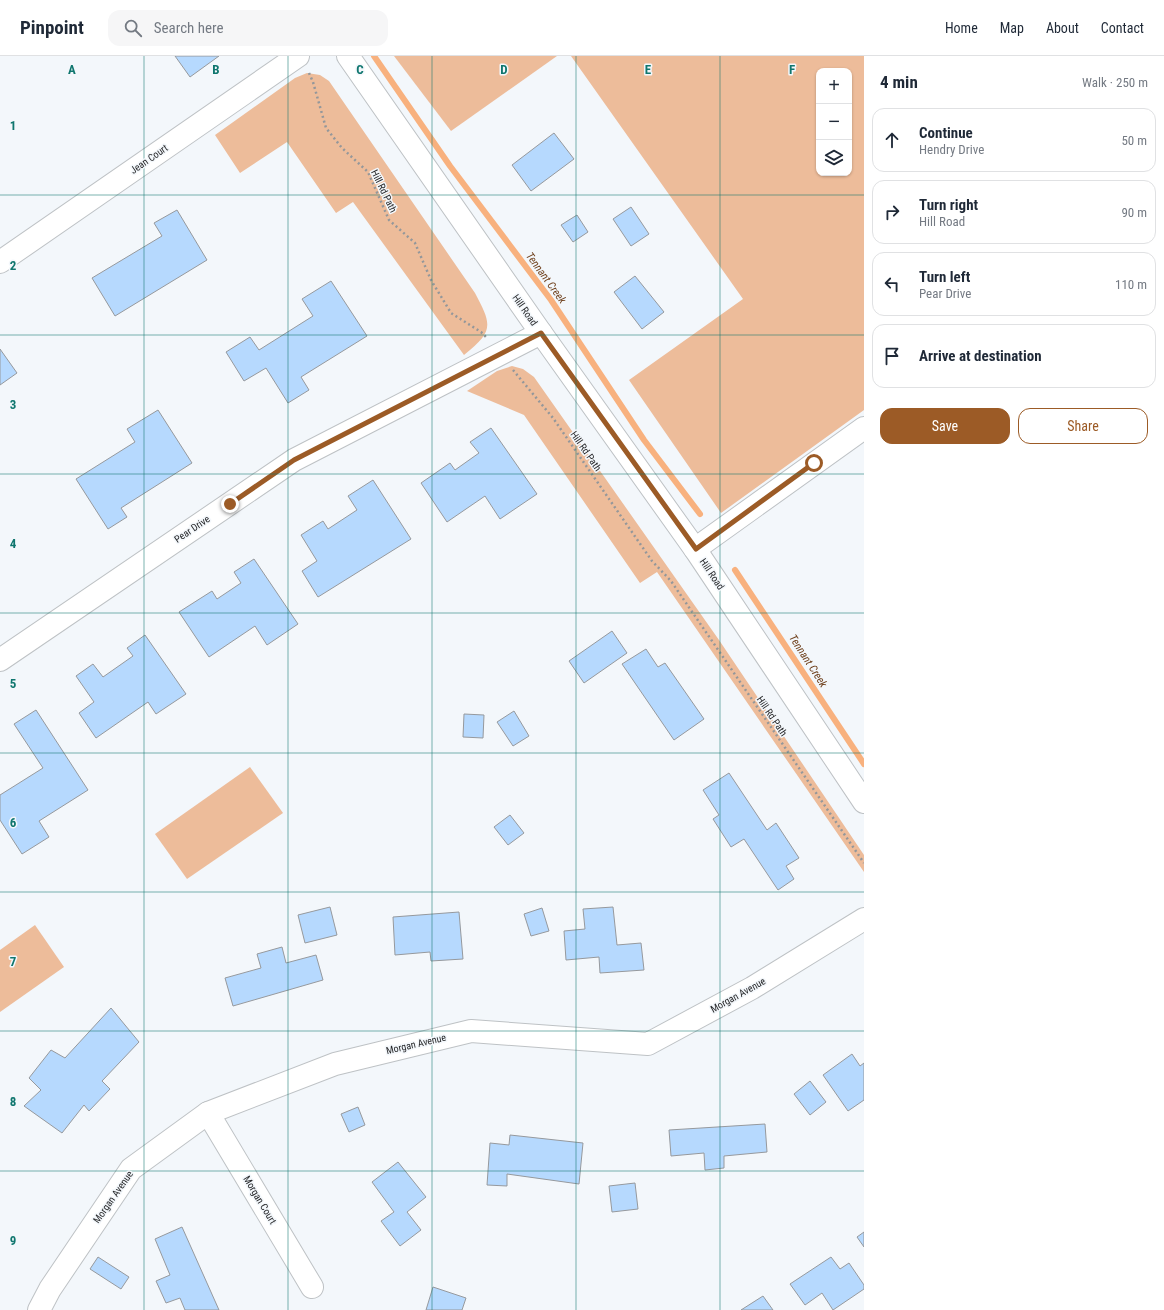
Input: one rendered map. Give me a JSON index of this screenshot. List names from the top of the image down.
{
  "streets": {
    "street": [
      "Jean Court",
      "Hill Road",
      "Pear Drive",
      "Morgan Avenue",
      "Morgan Court"
    ],
    "path": ["Hill Rd Path"]
  },
  "crossings": [
    ["Jean Court", "Hill Rd Path"],
    ["Hill Road", "Pear Drive"],
    ["Morgan Avenue", "Morgan Court"]
  ],
  "water": ["Tennant Creek"],
  "page": {
    "header": "Pinpoint",
    "search": "Search here",
    "nav": [
      "Home",
      "Map",
      "About",
      "Contact"
    ],
    "heading": ["4 min", "Walk · 250 m"],
    "map_buttons": ["+", "−"],
    "list": [
      ["Continue", "Hendry Drive", "50 m"],
      ["Turn right", "Hill Road", "90 m"],
      ["Turn left", "Pear Drive", "110 m"],
      "Arrive at destination"
    ],
    "buttons": ["Save", "Share"]
  },
  "grid": {
    "columns": [
      "A",
      "B",
      "C",
      "D",
      "E",
      "F"
    ],
    "rows": [
      "1",
      "2",
      "3",
      "4",
      "5",
      "6",
      "7",
      "8",
      "9"
    ]
  }
}
